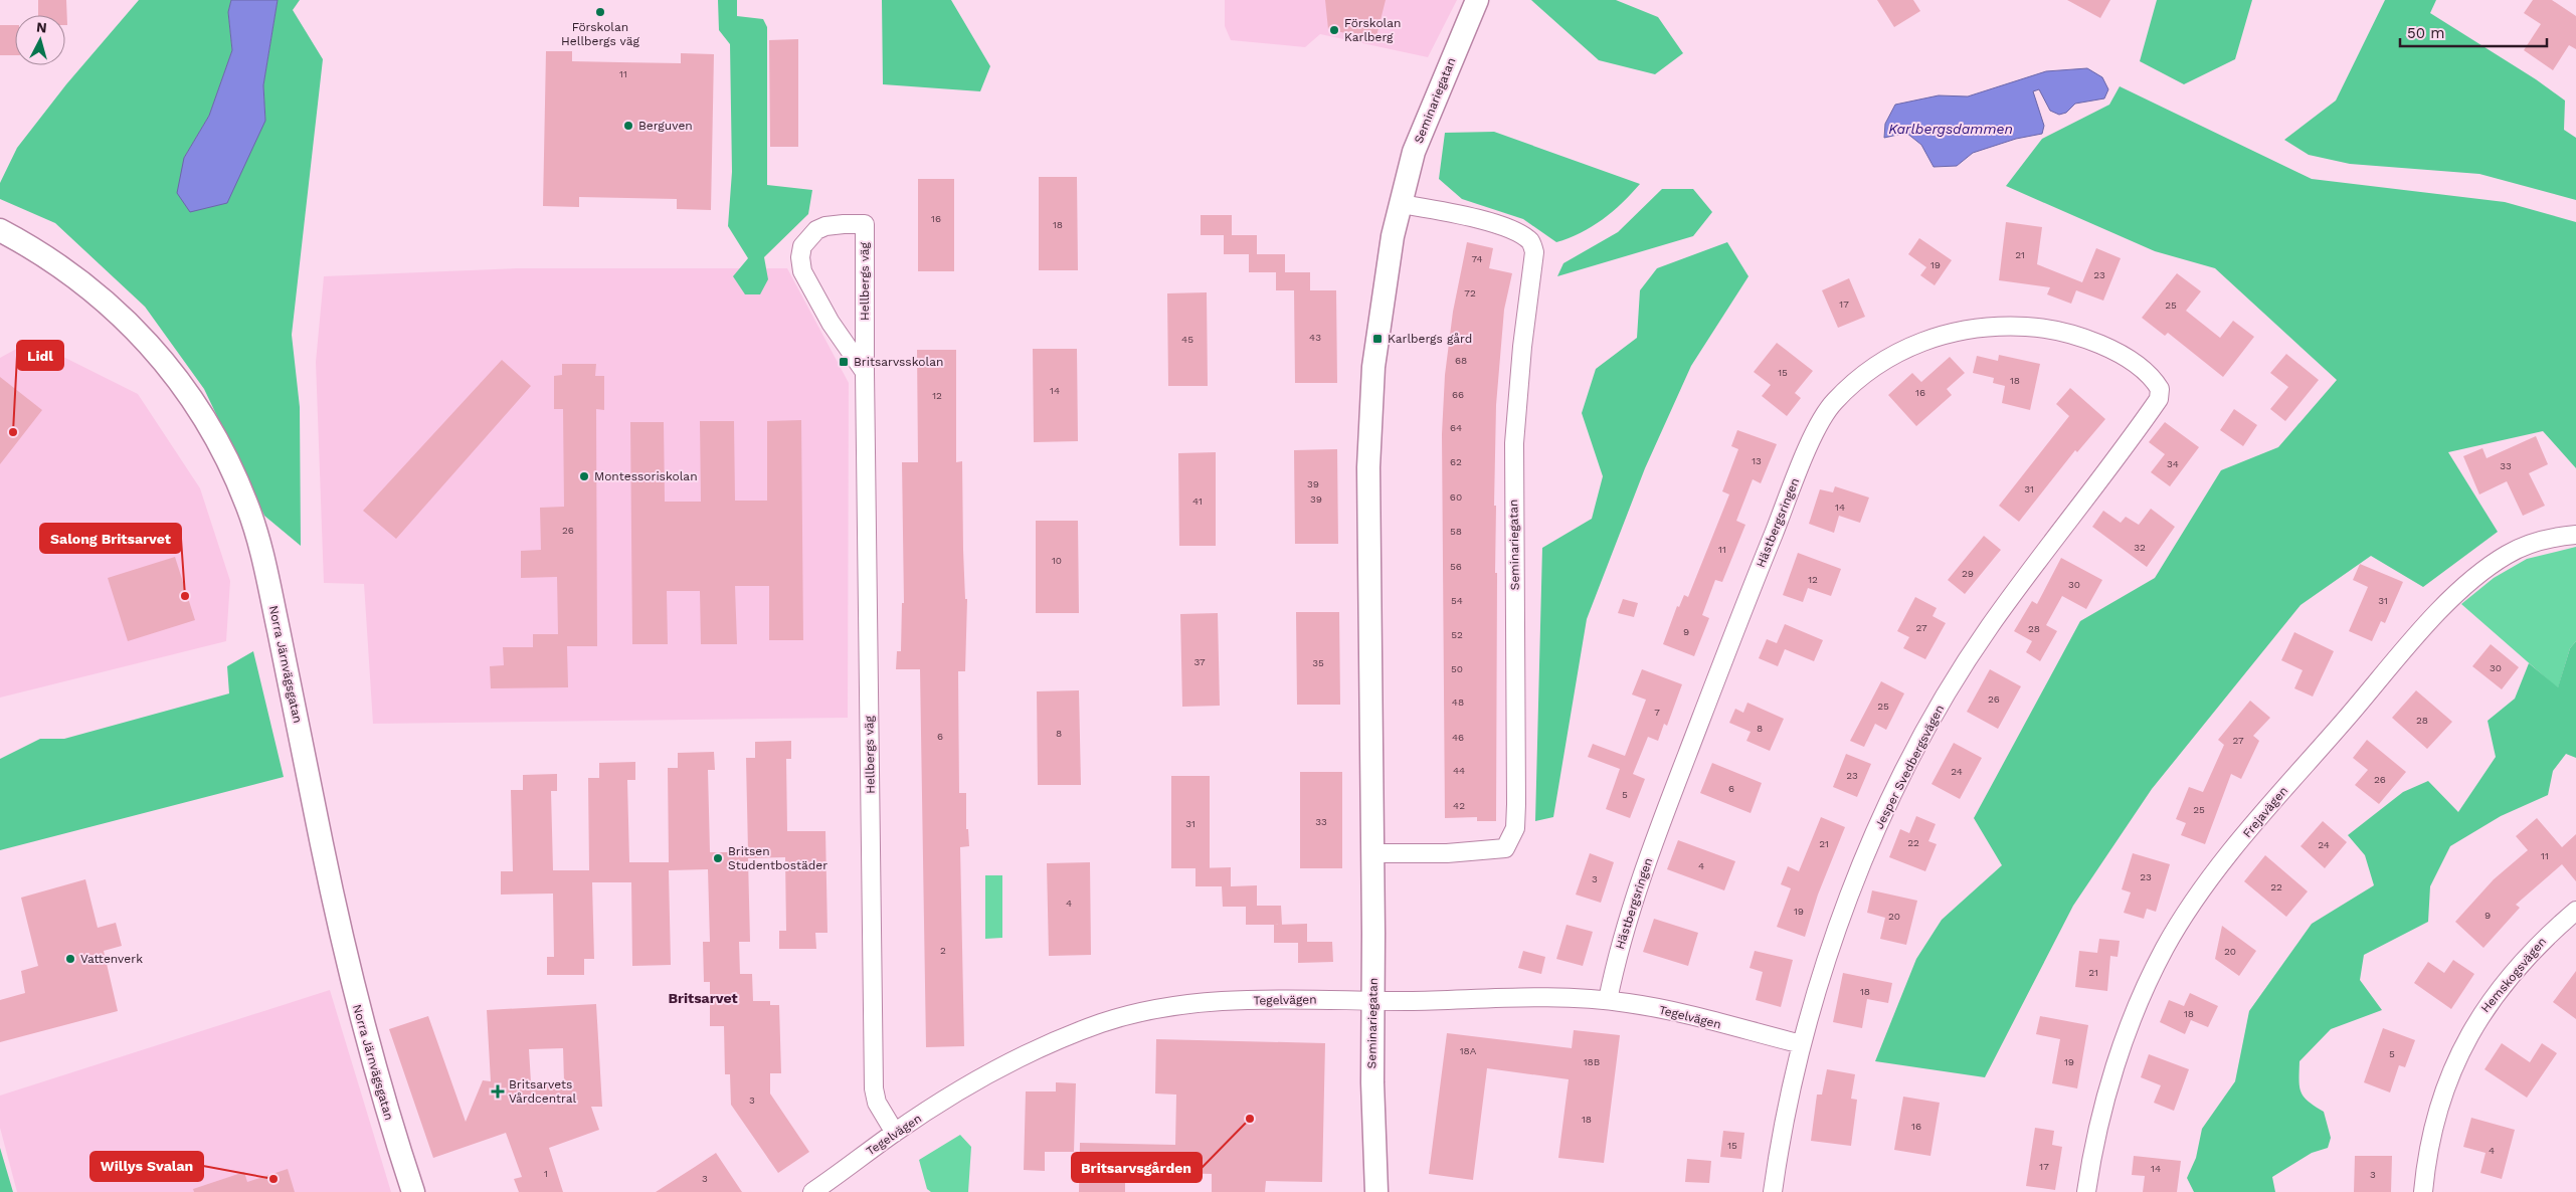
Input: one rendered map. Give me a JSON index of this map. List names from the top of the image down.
{
  "streets": {
    "street": [
      "Seminariegatan",
      "Hellbergs väg",
      "Hästbergsringen",
      "Norra Järnvägsgatan",
      "Jesper Svedbergsvägen",
      "Frejavägen",
      "Hemskogsvägen",
      "Tegelvägen"
    ]
  },
  "crossings": [
    ["Seminariegatan", "Tegelvägen"],
    ["Hellbergs väg", "Tegelvägen"],
    ["Hästbergsringen", "Jesper Svedbergsvägen"],
    ["Hästbergsringen", "Tegelvägen"],
    ["Jesper Svedbergsvägen", "Tegelvägen"]
  ],
  "districts": ["Britsarvet"],
  "water": ["Karlbergsdammen"],
  "places": {
    "other": [
      "Förskolan Hellbergs väg",
      "Förskolan Karlberg",
      "Berguven",
      "Lidl",
      "Montessoriskolan",
      "Salong Britsarvet",
      "Britsen Studentbostäder",
      "Vattenverk",
      "Britsarvsgården",
      "Willys Svalan"
    ],
    "transit": ["Karlbergs gård", "Britsarvsskolan"],
    "health": ["Britsarvets Vårdcentral"]
  },
  "house_numbers": [
    "11",
    "16",
    "18",
    "21",
    "74",
    "19",
    "23",
    "72",
    "17",
    "25",
    "43",
    "45",
    "68",
    "15",
    "18",
    "14",
    "16",
    "66",
    "12",
    "64",
    "13",
    "62",
    "34",
    "33",
    "39",
    "31",
    "60",
    "39",
    "41",
    "14",
    "26",
    "58",
    "32",
    "11",
    "10",
    "56",
    "29",
    "12",
    "30",
    "54",
    "31",
    "27",
    "28",
    "9",
    "52",
    "37",
    "35",
    "30",
    "50",
    "26",
    "48",
    "25",
    "7",
    "28",
    "8",
    "8",
    "6",
    "46",
    "27",
    "44",
    "24",
    "23",
    "26",
    "6",
    "5",
    "42",
    "25",
    "33",
    "31",
    "22",
    "21",
    "24",
    "11",
    "4",
    "23",
    "3",
    "22",
    "4",
    "19",
    "9",
    "20",
    "2",
    "20",
    "21",
    "18",
    "18",
    "18A",
    "5",
    "18B",
    "19",
    "3",
    "18",
    "16",
    "15",
    "4",
    "17",
    "14",
    "1",
    "3",
    "3"
  ],
  "scale_bar": "50 m",
  "north": "top"
}
